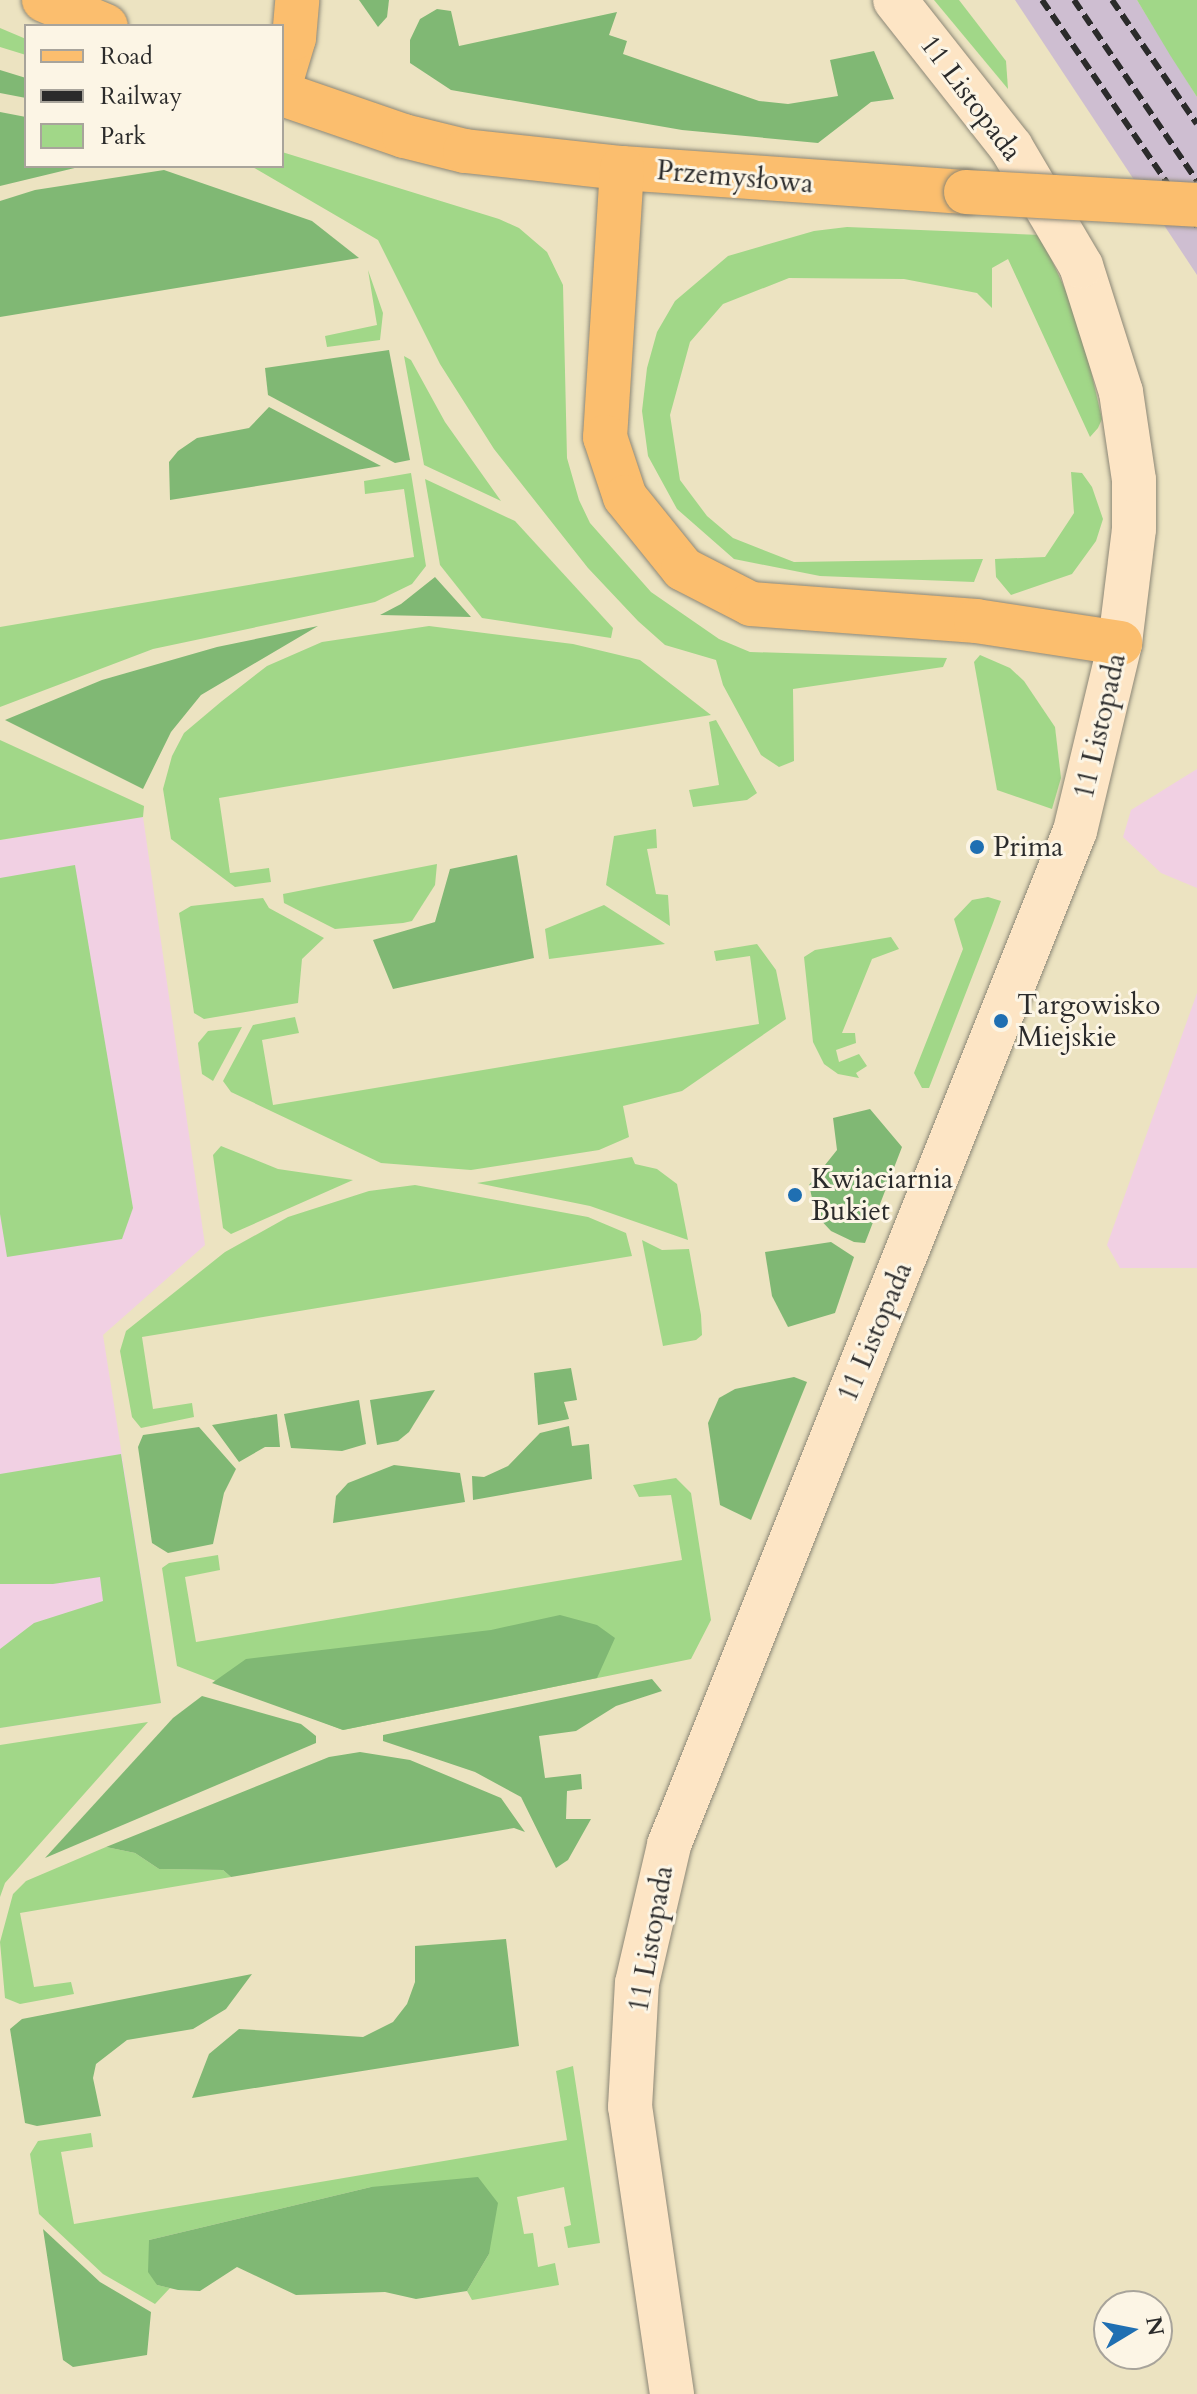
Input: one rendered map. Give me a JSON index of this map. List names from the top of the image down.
{
  "streets": {
    "main road": ["Przemysłowa"],
    "street": ["11 Listopada"]
  },
  "places": ["Prima", "Targowisko Miejskie", "Kwiaciarnia Bukiet"],
  "legend": ["Road", "Railway", "Park"],
  "north": "right"
}
